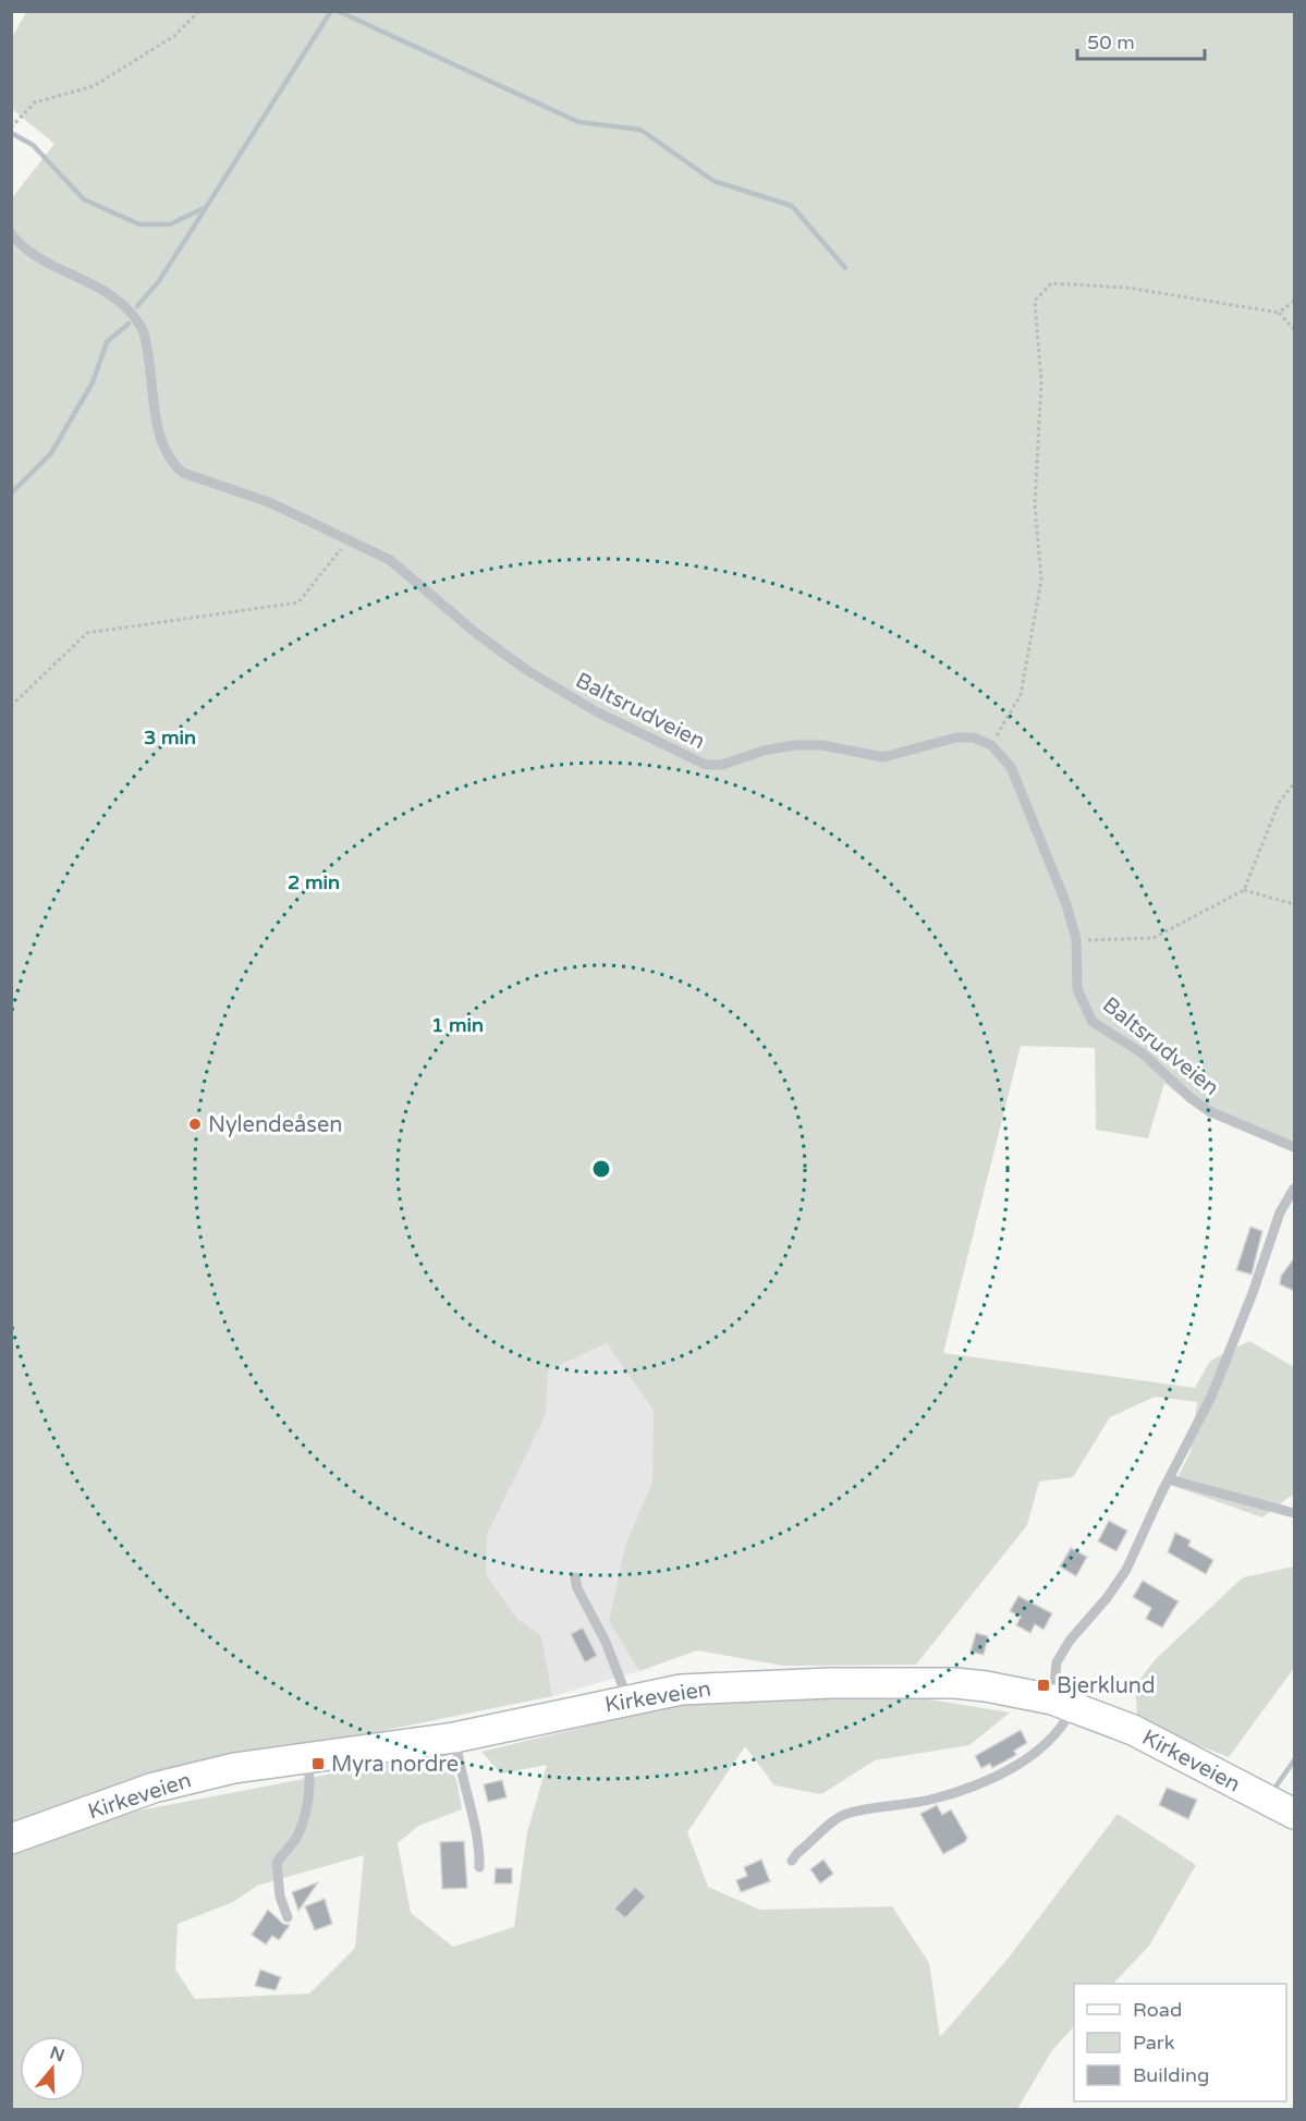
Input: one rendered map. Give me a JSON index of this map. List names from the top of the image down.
{
  "streets": {
    "main road": ["Kirkeveien"],
    "lane": ["Baltsrudveien"]
  },
  "places": {
    "other": ["Nylendeåsen"],
    "transit": ["Bjerklund", "Myra nordre"]
  },
  "legend": ["Road", "Park", "Building"],
  "scale_bar": "50 m",
  "north": "top",
  "rings": ["3 min", "2 min", "1 min"]
}
